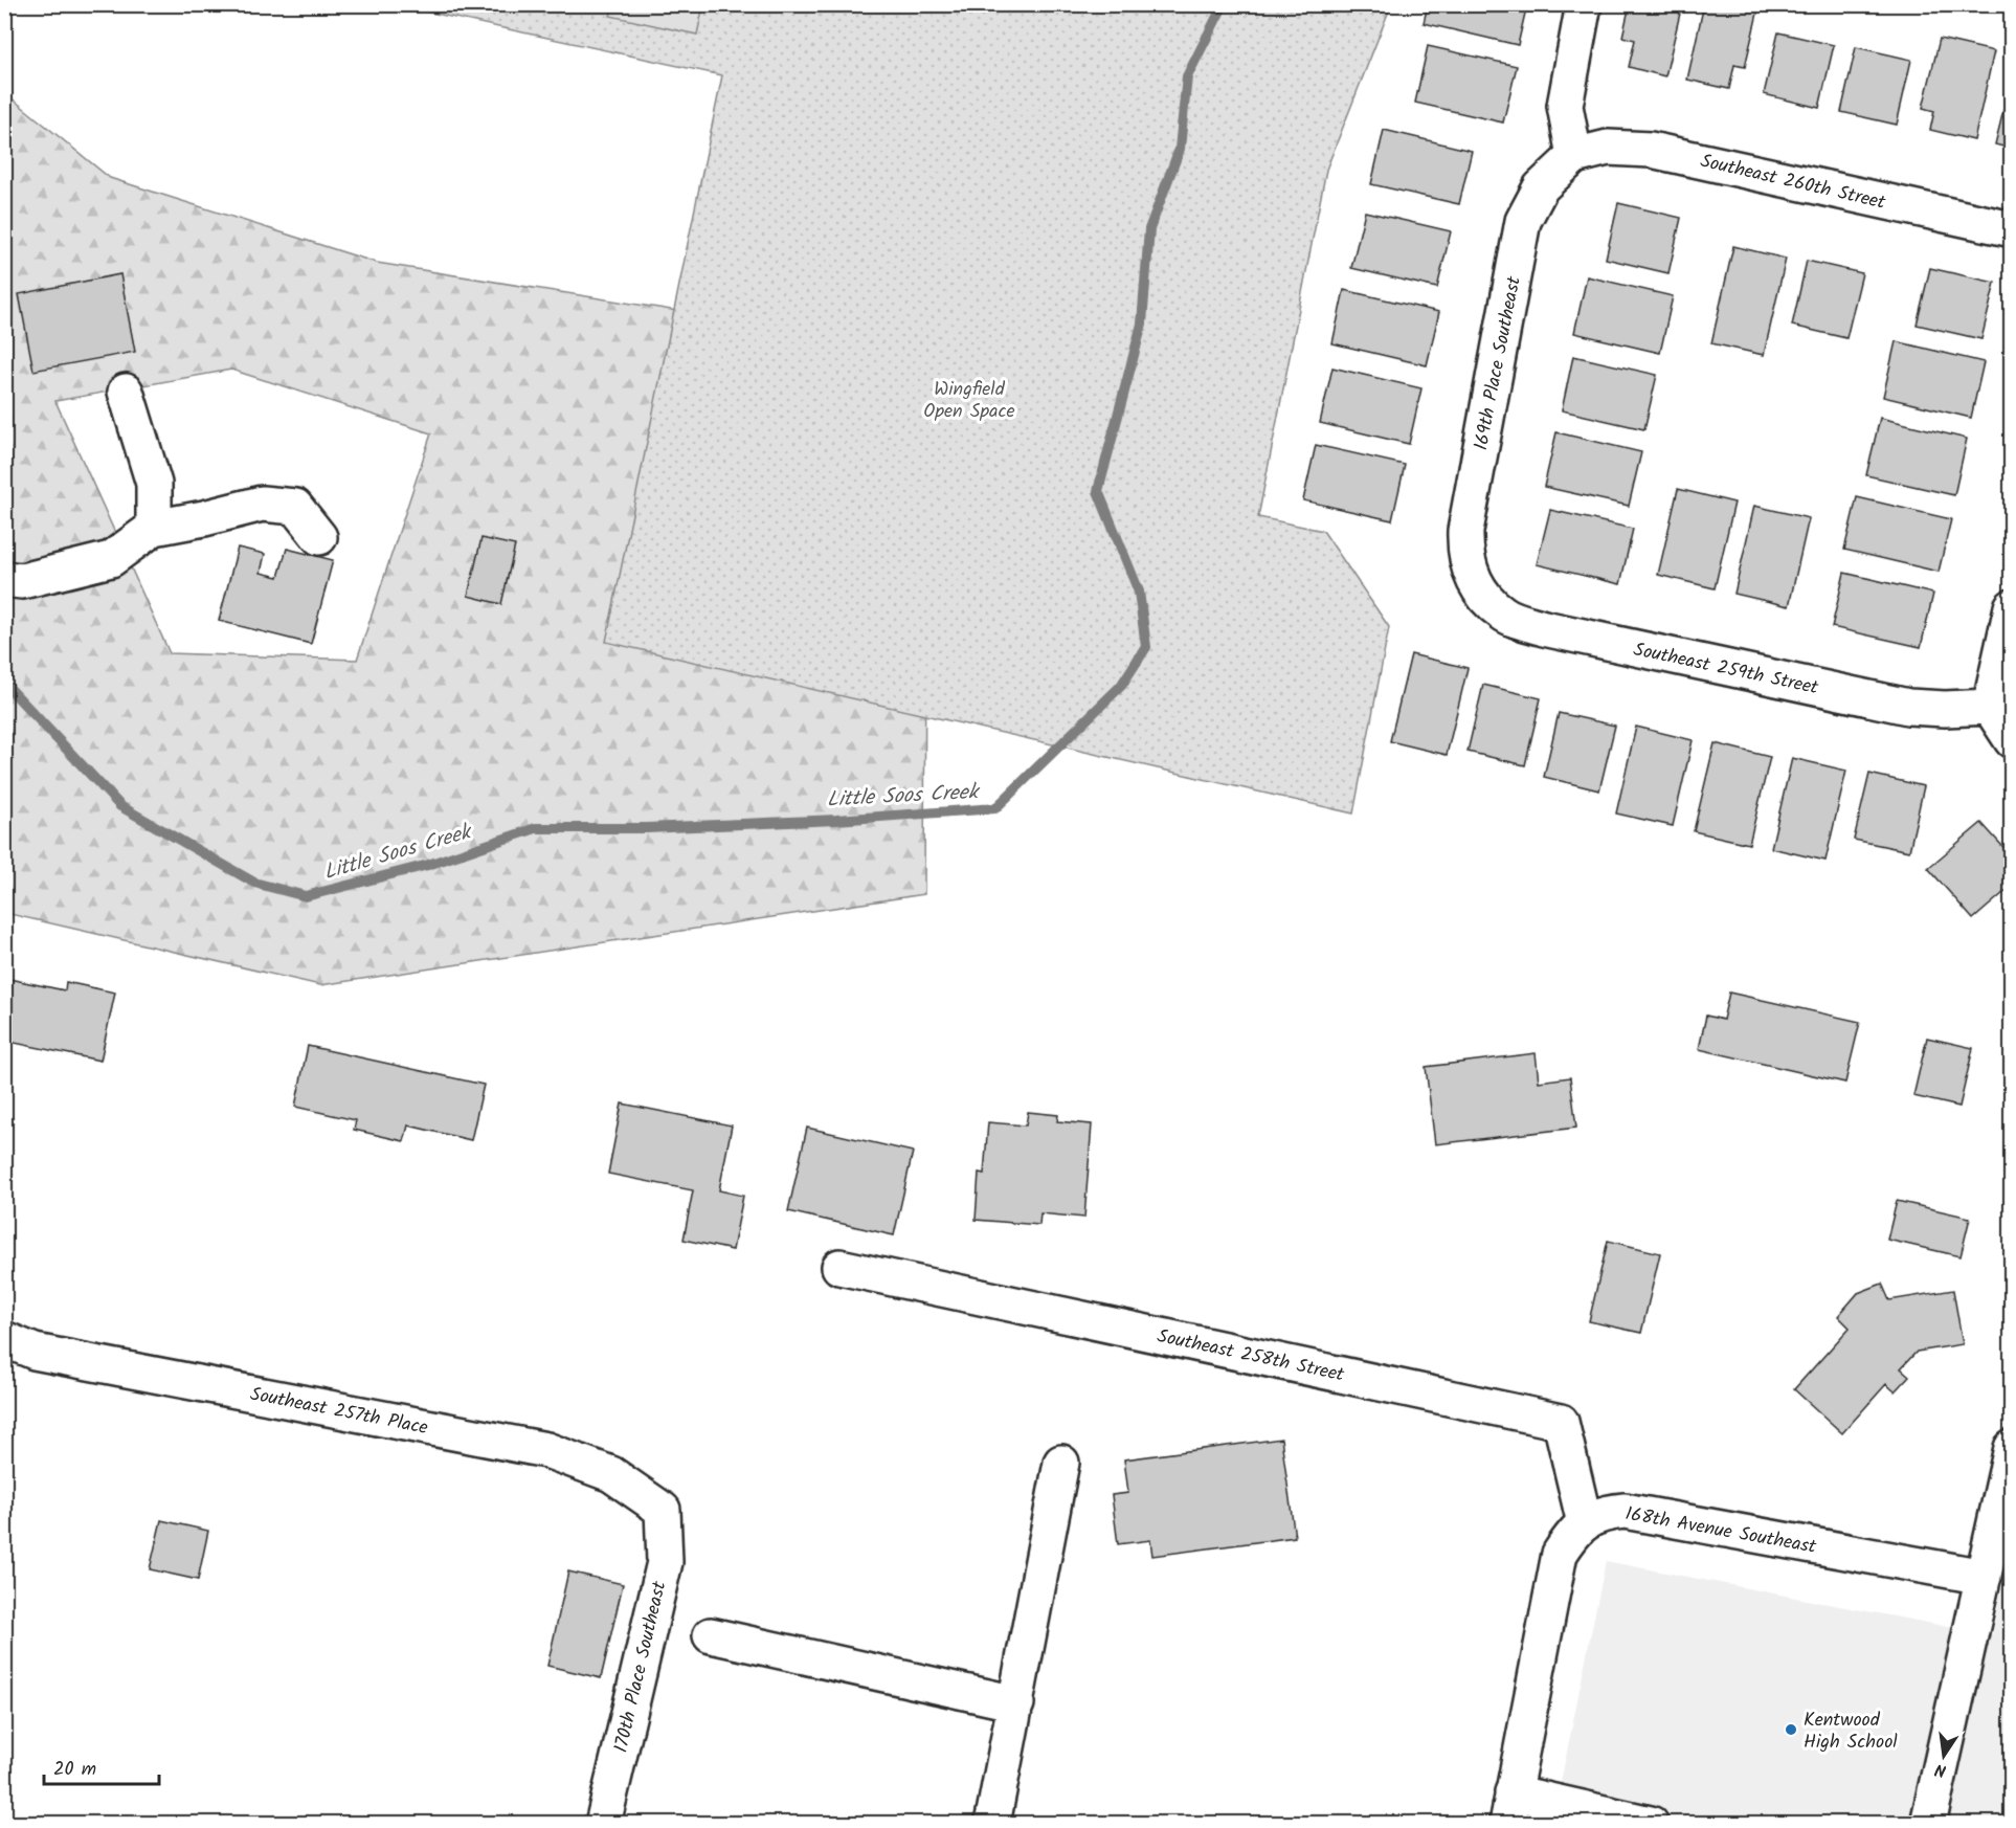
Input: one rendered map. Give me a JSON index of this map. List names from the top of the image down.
{
  "streets": {
    "street": [
      "Southeast 260th Street",
      "169th Place Southeast",
      "Southeast 259th Street",
      "Southeast 258th Street",
      "Southeast 257th Place",
      "168th Avenue Southeast",
      "170th Place Southeast"
    ]
  },
  "crossings": [
    ["Southeast 260th Street", "169th Place Southeast"],
    ["169th Place Southeast", "Southeast 259th Street"],
    ["Southeast 258th Street", "168th Avenue Southeast"],
    ["Southeast 257th Place", "170th Place Southeast"]
  ],
  "water": ["Little Soos Creek"],
  "parks": ["Wingfield Open Space"],
  "places": ["Kentwood High School"],
  "scale_bar": "20 m",
  "north": "bottom"
}
